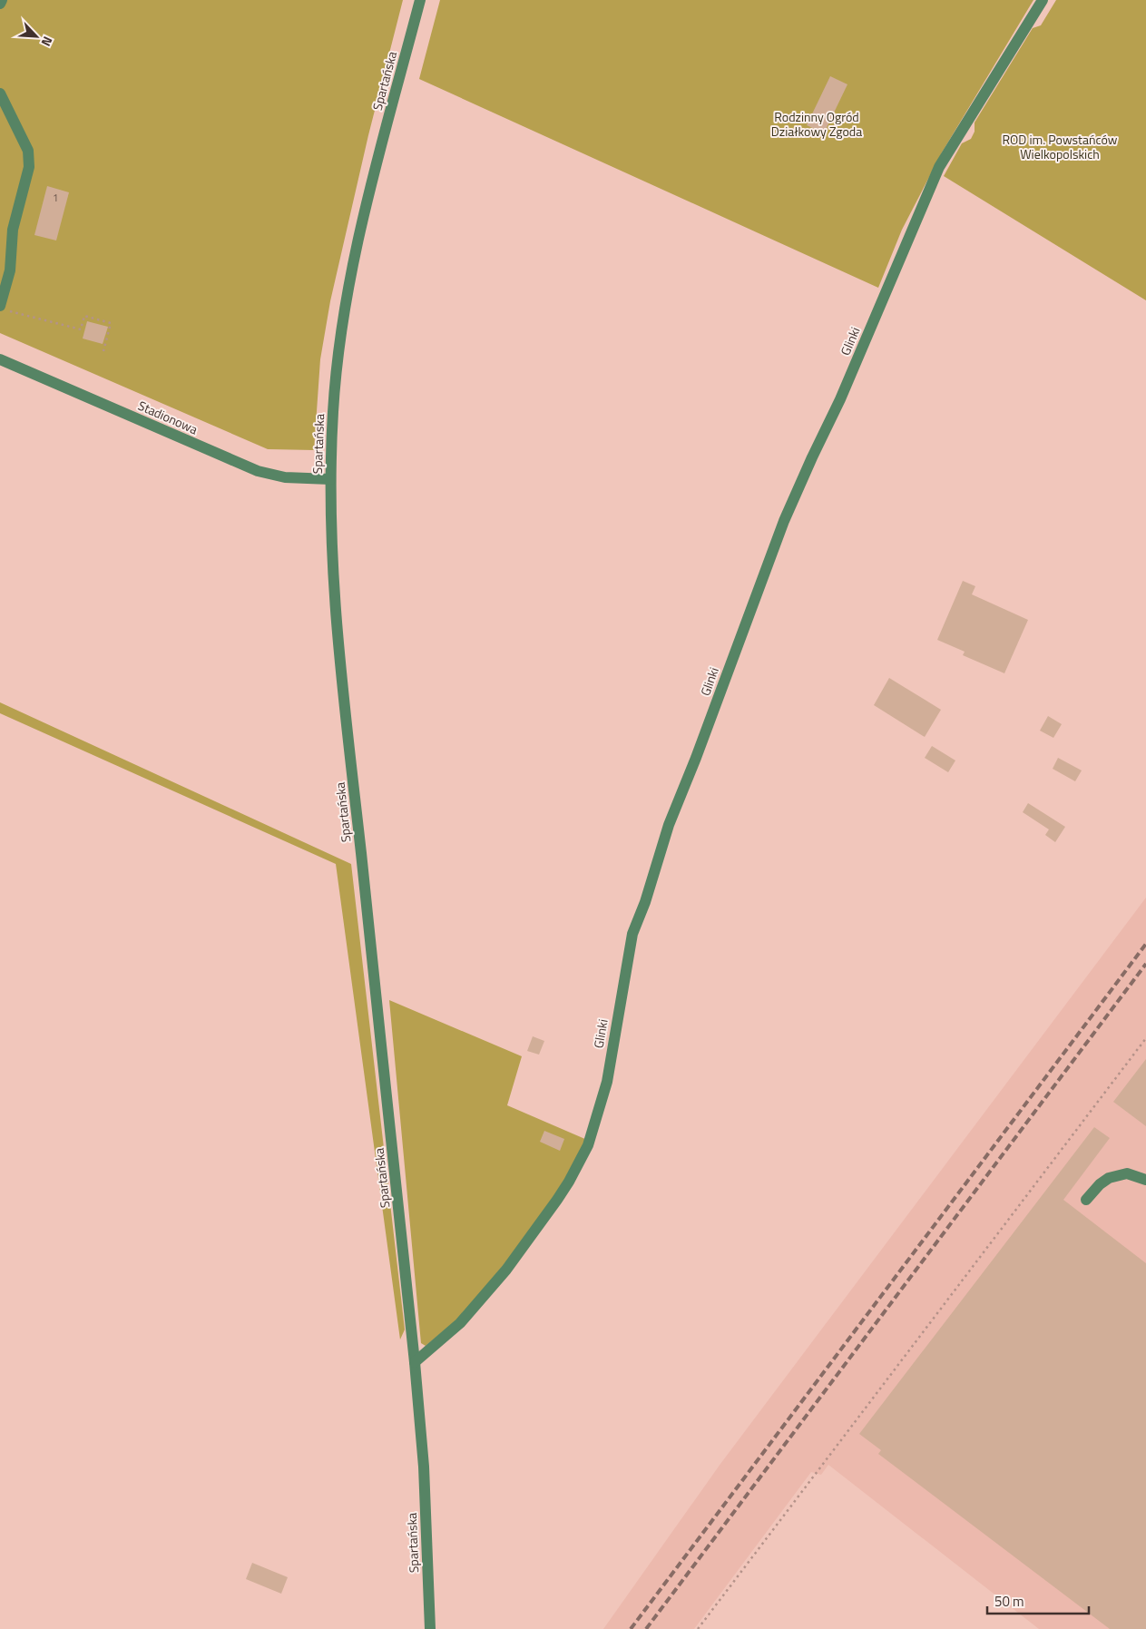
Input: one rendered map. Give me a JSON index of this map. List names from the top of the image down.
{
  "streets": {
    "street": ["Spartańska", "Glinki", "Stadionowa"]
  },
  "crossings": [
    ["Spartańska", "Glinki"],
    ["Spartańska", "Stadionowa"]
  ],
  "parks": ["Rodzinny Ogród Działkowy Zgoda", "ROD im. Powstańców Wielkopolskich"],
  "house_numbers": ["1"],
  "scale_bar": "50 m",
  "north": "bottom right"
}
